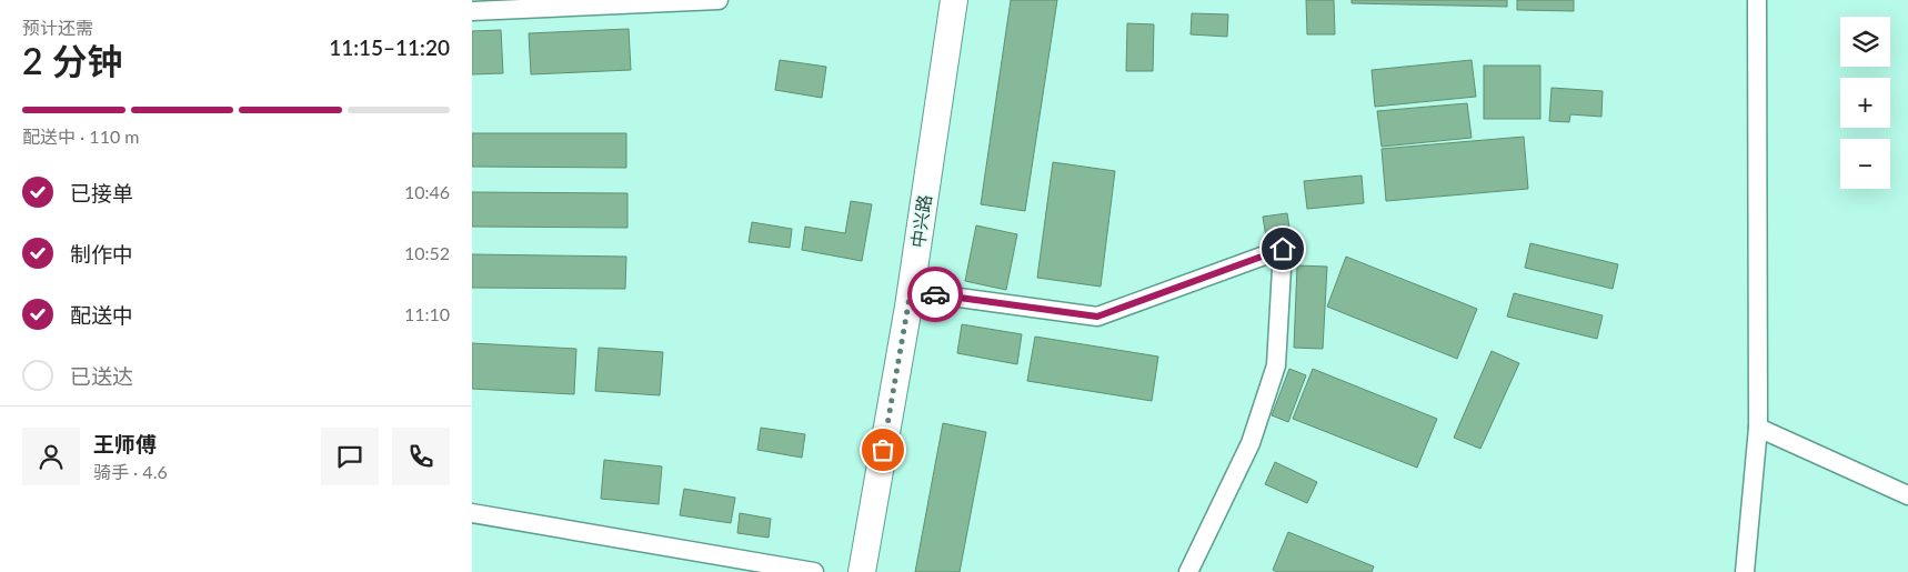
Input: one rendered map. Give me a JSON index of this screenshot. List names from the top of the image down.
{
  "streets": {
    "main road": ["中兴路"]
  },
  "page": {
    "heading": ["2 分钟", "预计还需", "11:15–11:20"],
    "panel": ["王师傅", "骑手 · 4.6"],
    "map_buttons": ["+", "−"],
    "bar": "配送中 · 110 m",
    "list": [
      ["已接单", "10:46"],
      ["制作中", "10:52"],
      ["配送中", "11:10"],
      "已送达"
    ]
  }
}
